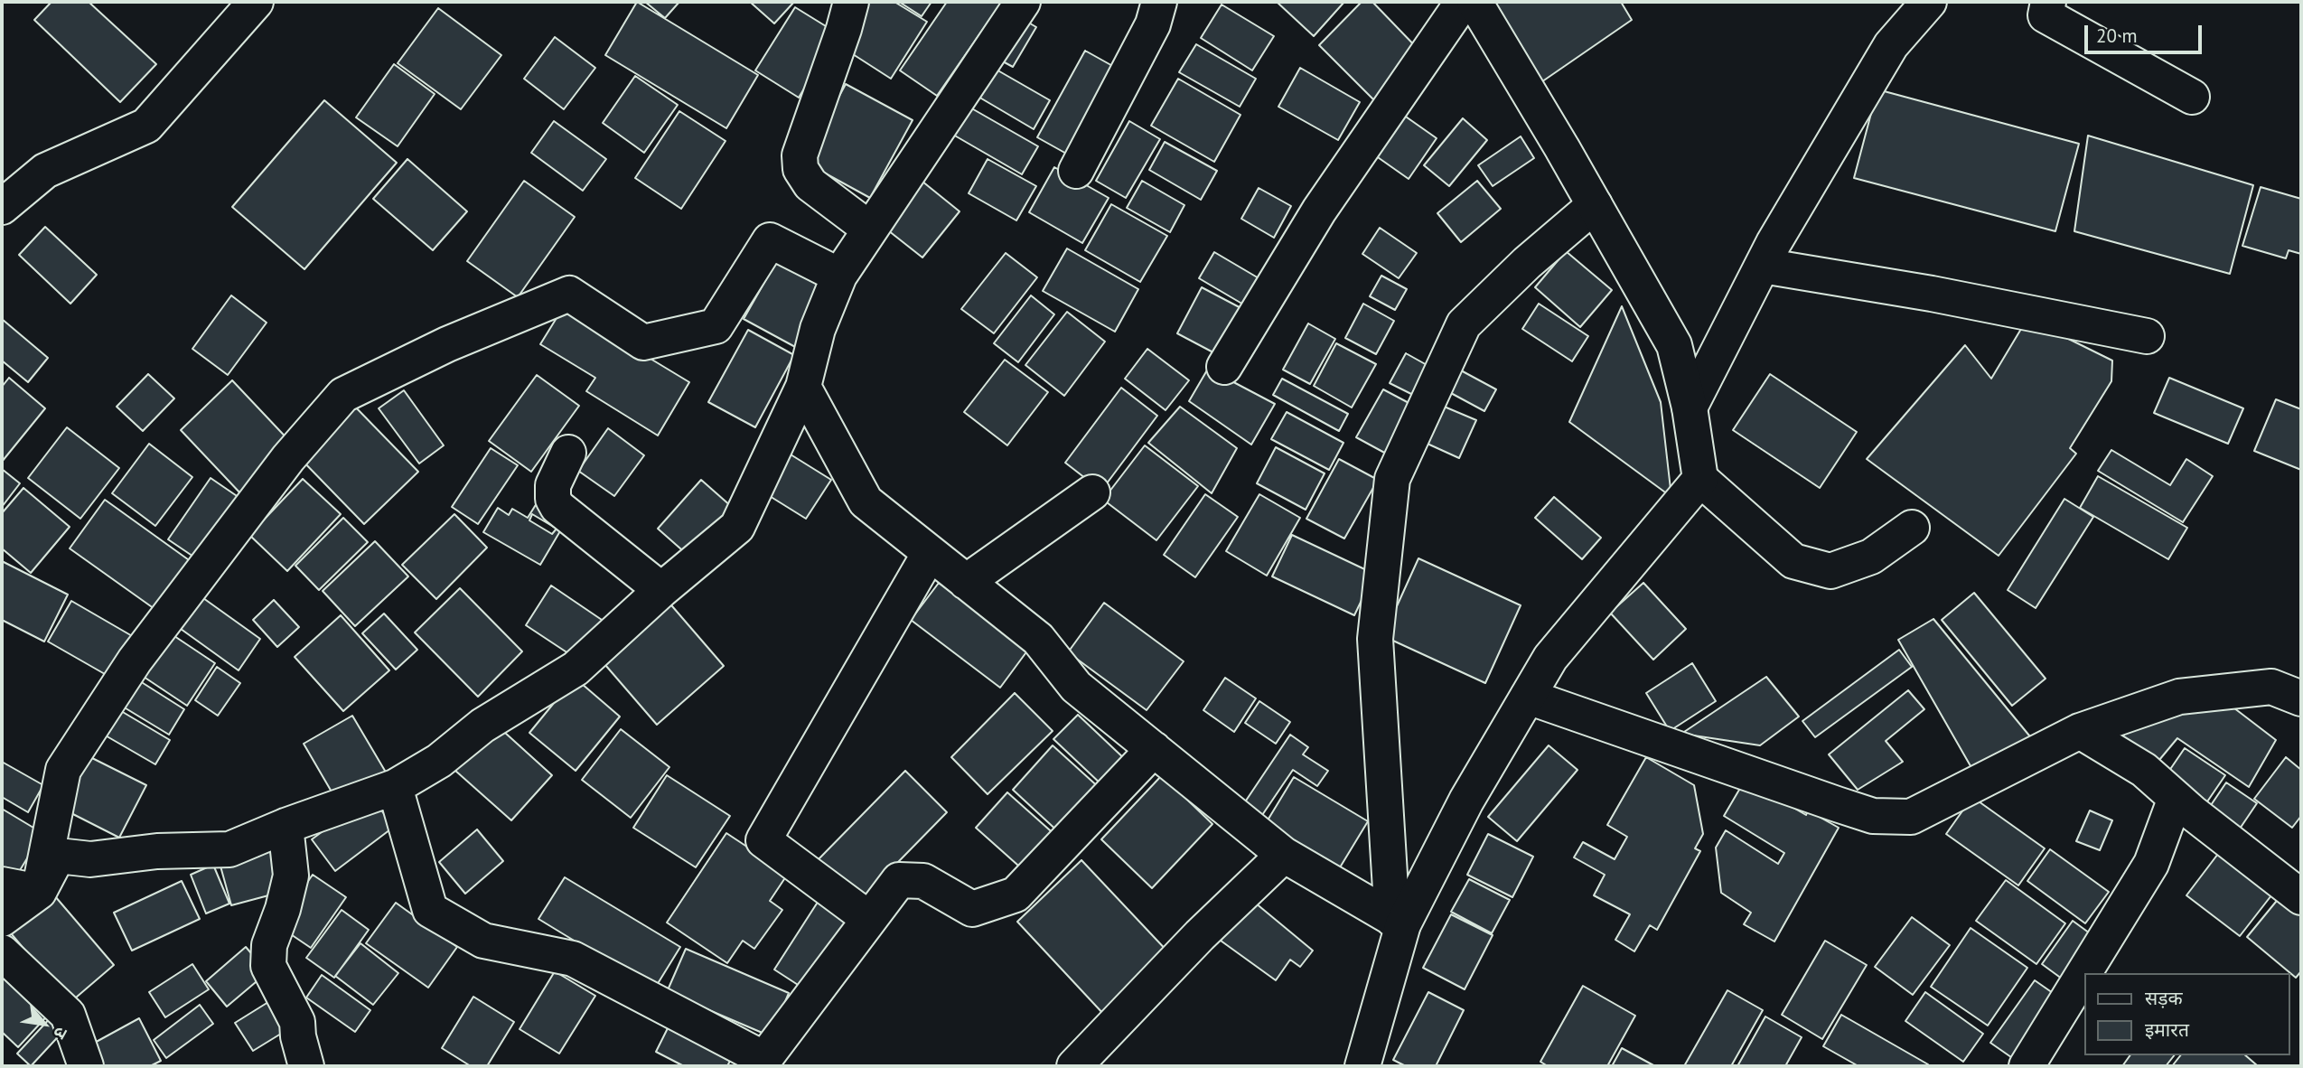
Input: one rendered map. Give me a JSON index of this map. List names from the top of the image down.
{
  "legend": ["सड़क", "इमारत"],
  "scale_bar": "20 m",
  "north": "bottom right"
}
